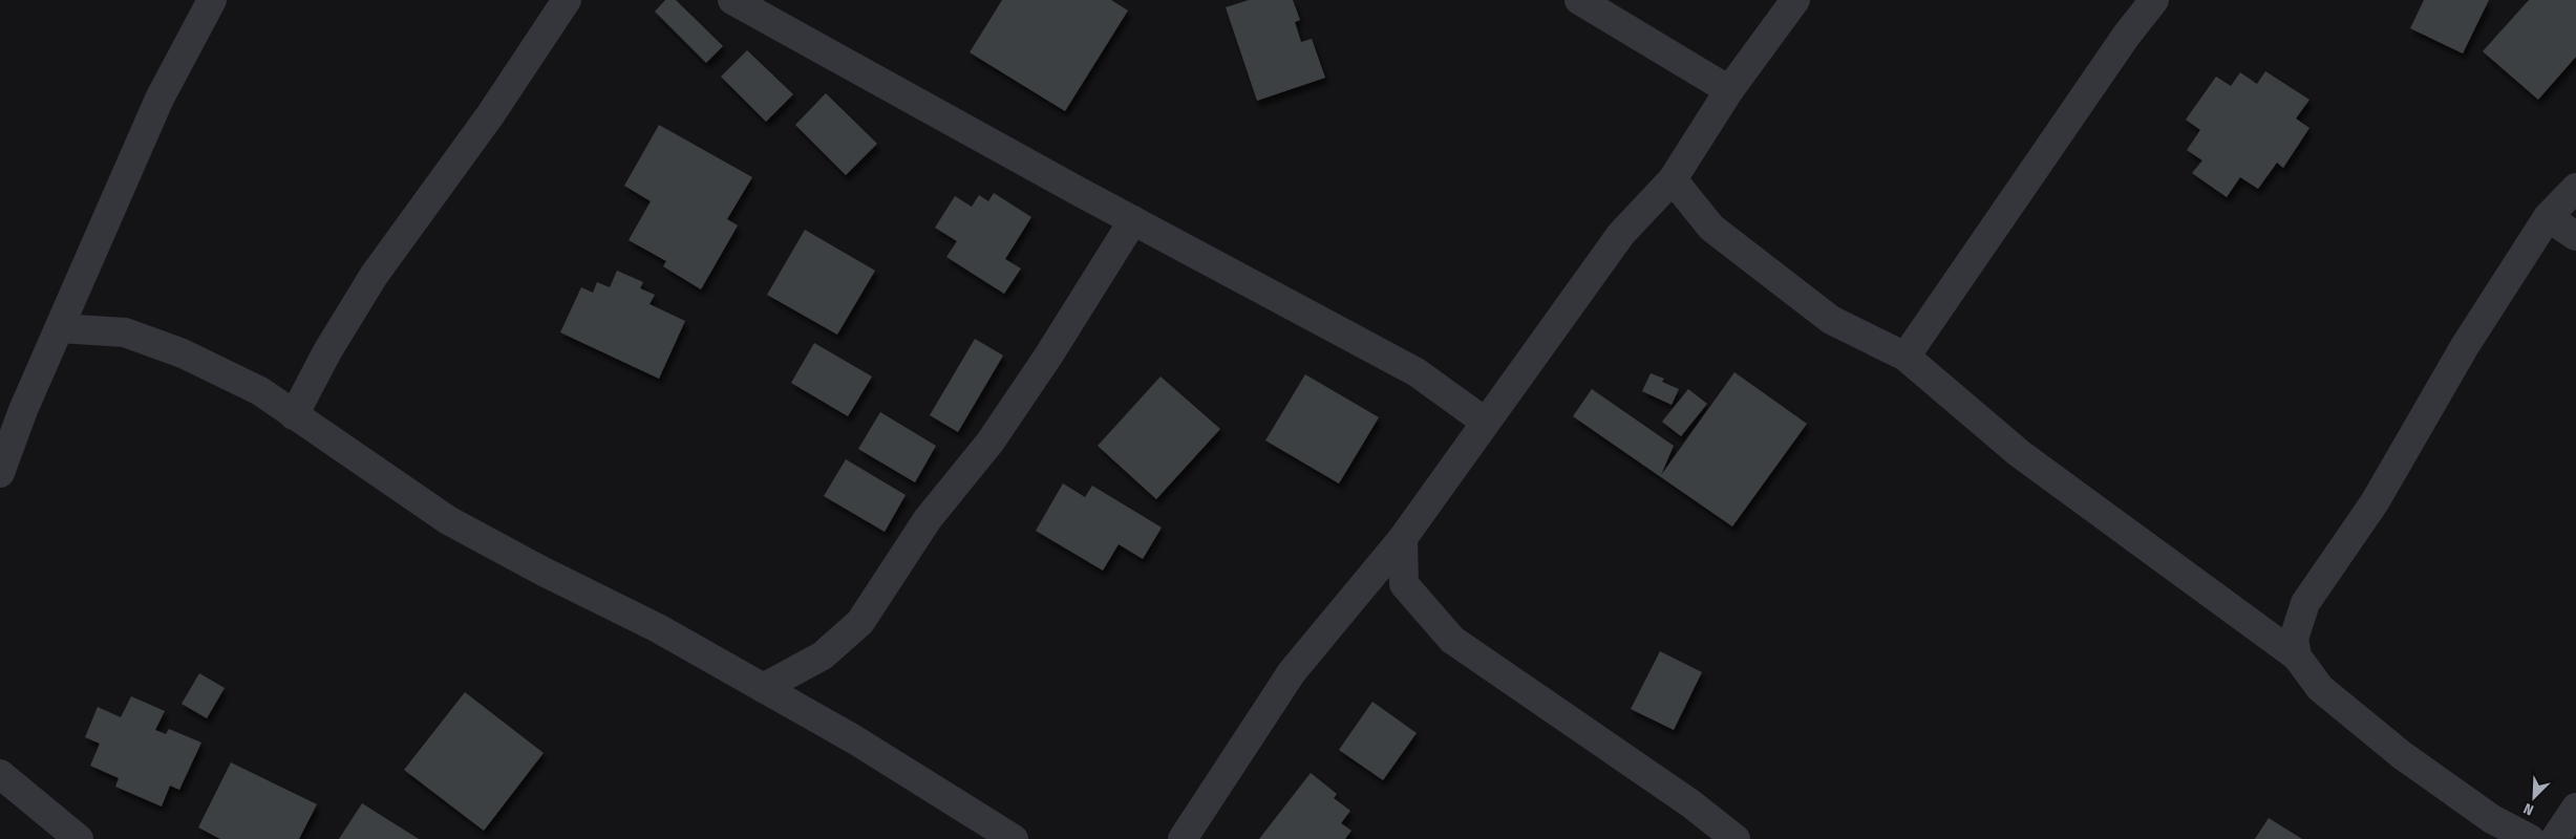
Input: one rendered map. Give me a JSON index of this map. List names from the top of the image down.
{
  "north": "bottom left"
}
